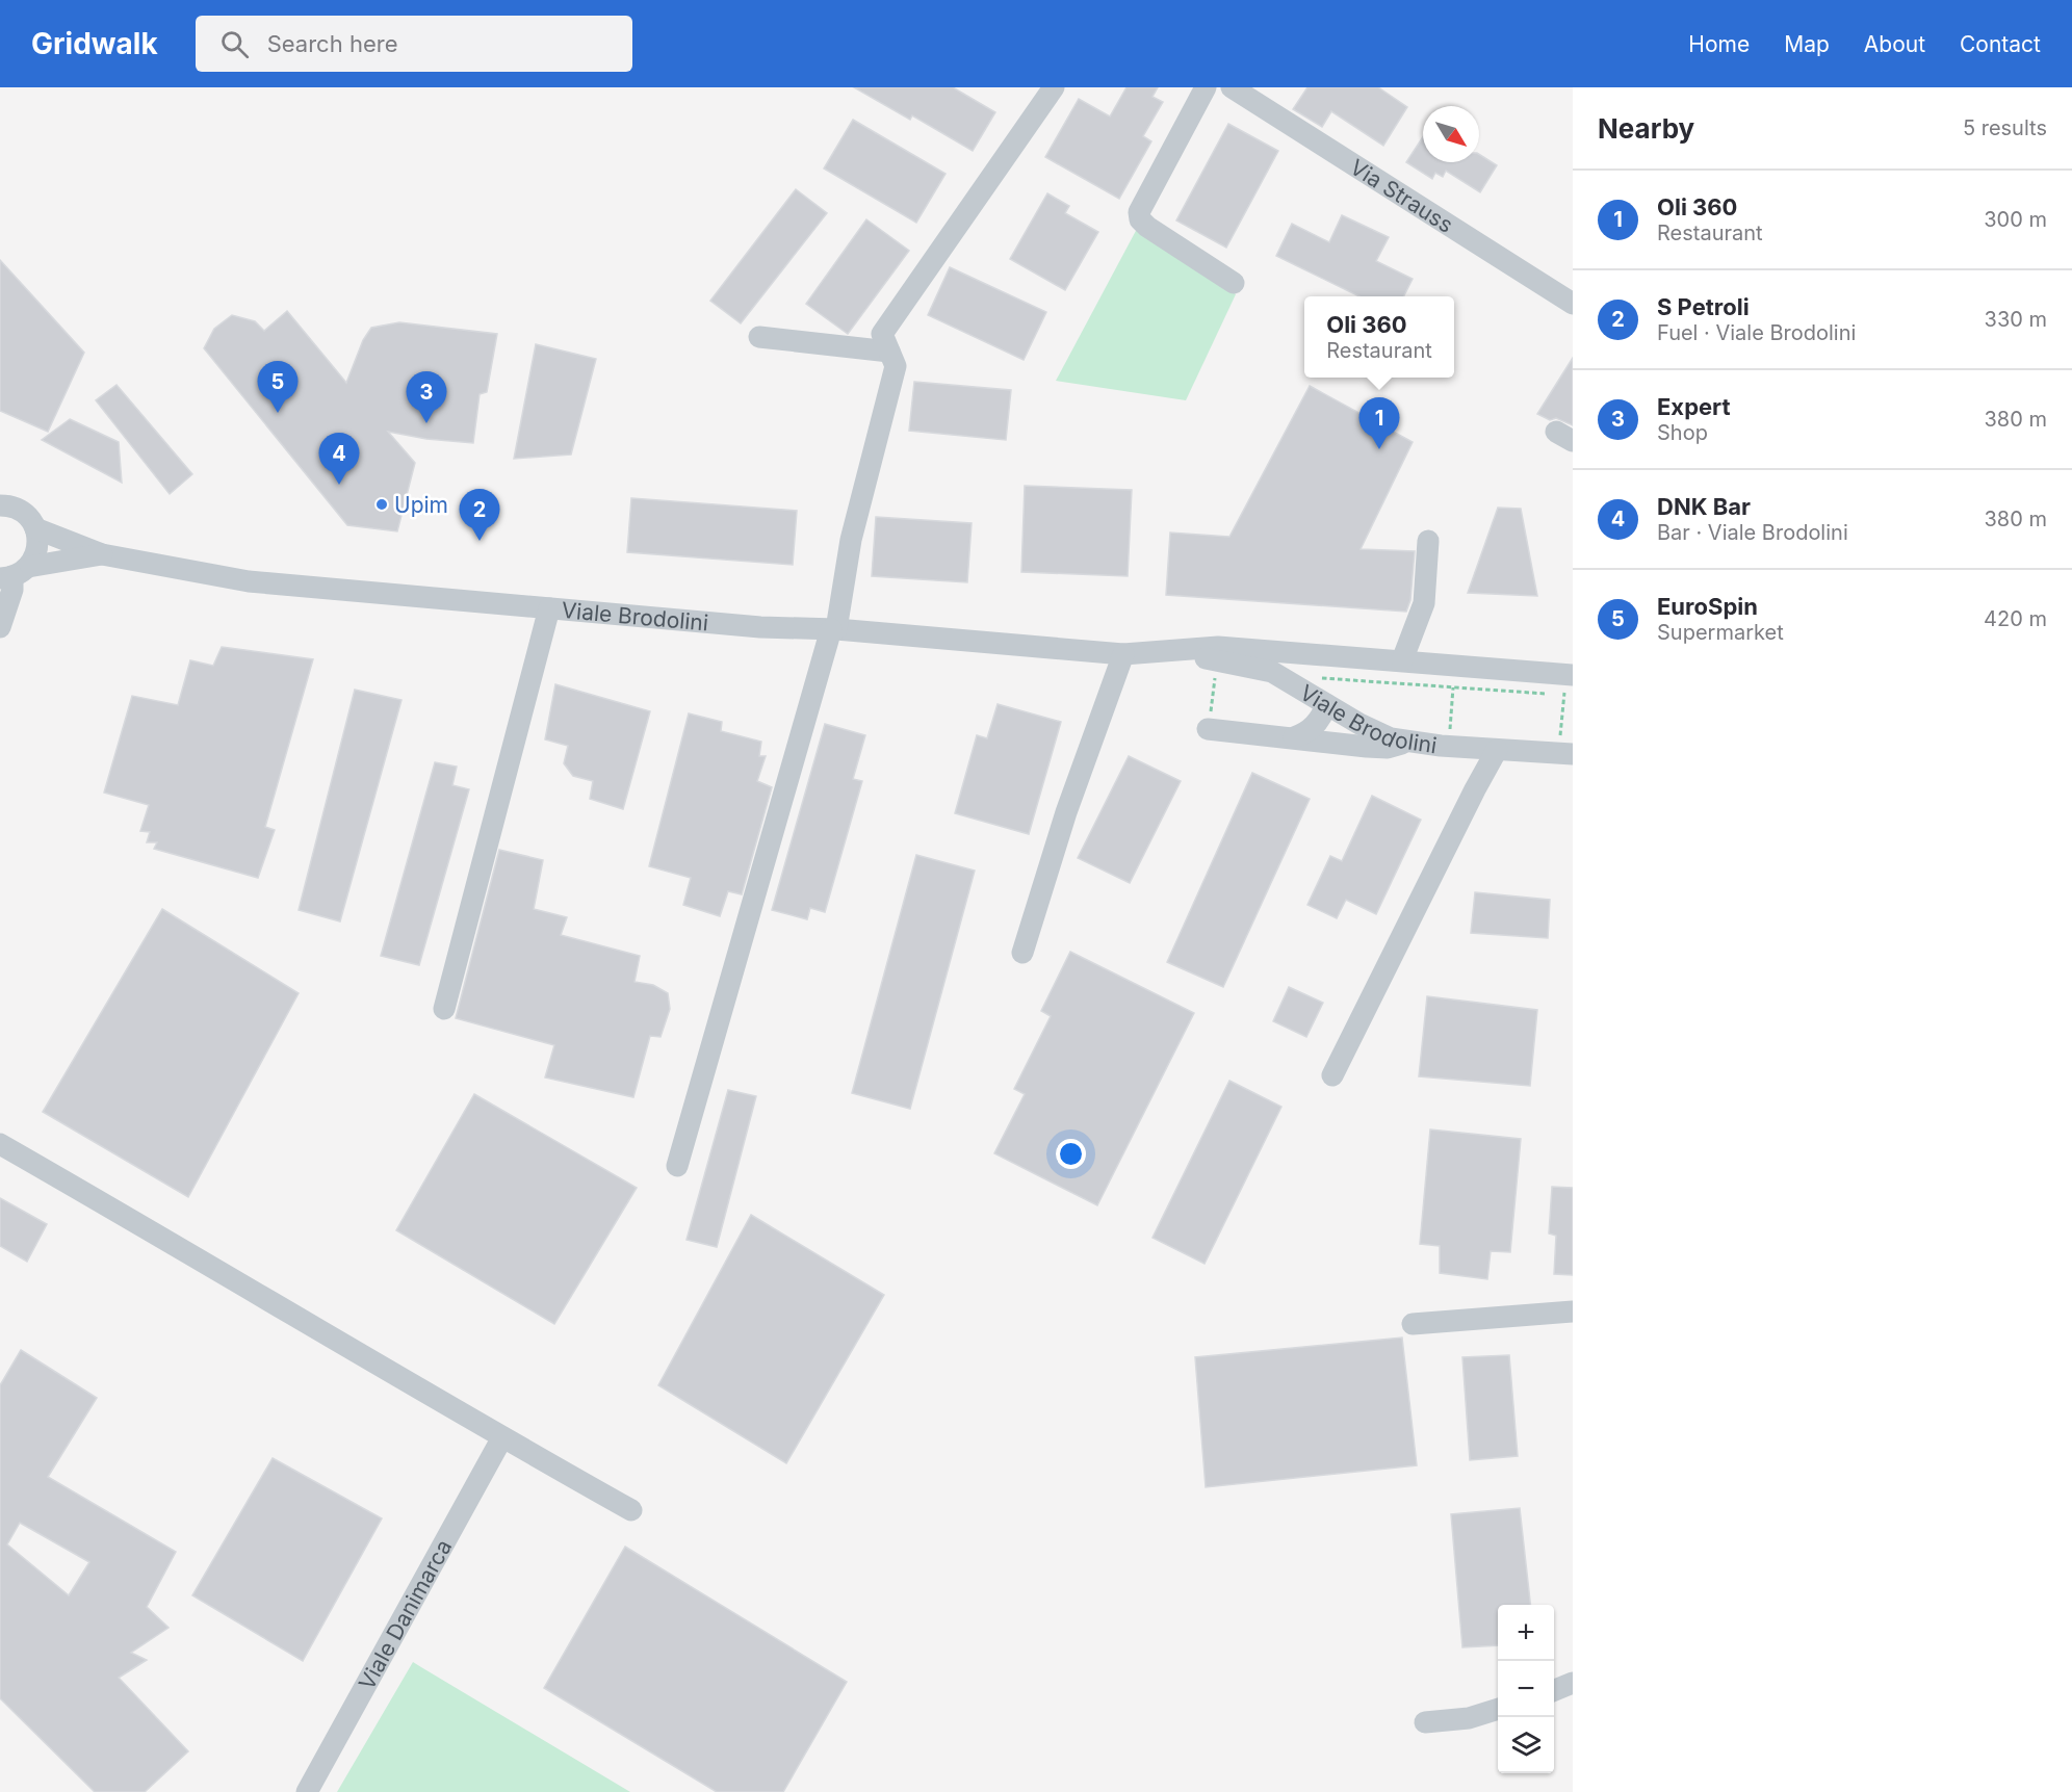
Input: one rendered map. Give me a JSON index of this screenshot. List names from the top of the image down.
{
  "streets": {
    "street": ["Via Strauss", "Viale Brodolini", "Viale Danimarca"]
  },
  "places": ["Upim"],
  "north": "bottom right",
  "page": {
    "header": "Gridwalk",
    "search": "Search here",
    "nav": [
      "Home",
      "Map",
      "About",
      "Contact"
    ],
    "heading": ["Nearby", "5 results"],
    "list": [
      {
        "mark": "1",
        "name": "Oli 360",
        "note": "Restaurant",
        "value": "300 m"
      },
      {
        "mark": "2",
        "name": "S Petroli",
        "note": "Fuel · Viale Brodolini",
        "value": "330 m"
      },
      {
        "mark": "3",
        "name": "Expert",
        "note": "Shop",
        "value": "380 m"
      },
      {
        "mark": "4",
        "name": "DNK Bar",
        "note": "Bar · Viale Brodolini",
        "value": "380 m"
      },
      {
        "mark": "5",
        "name": "EuroSpin",
        "note": "Supermarket",
        "value": "420 m"
      }
    ],
    "popup": ["Oli 360", "Restaurant"],
    "pins": [
      "5",
      "3",
      "1",
      "4",
      "2"
    ],
    "map_buttons": ["+", "−"]
  }
}
